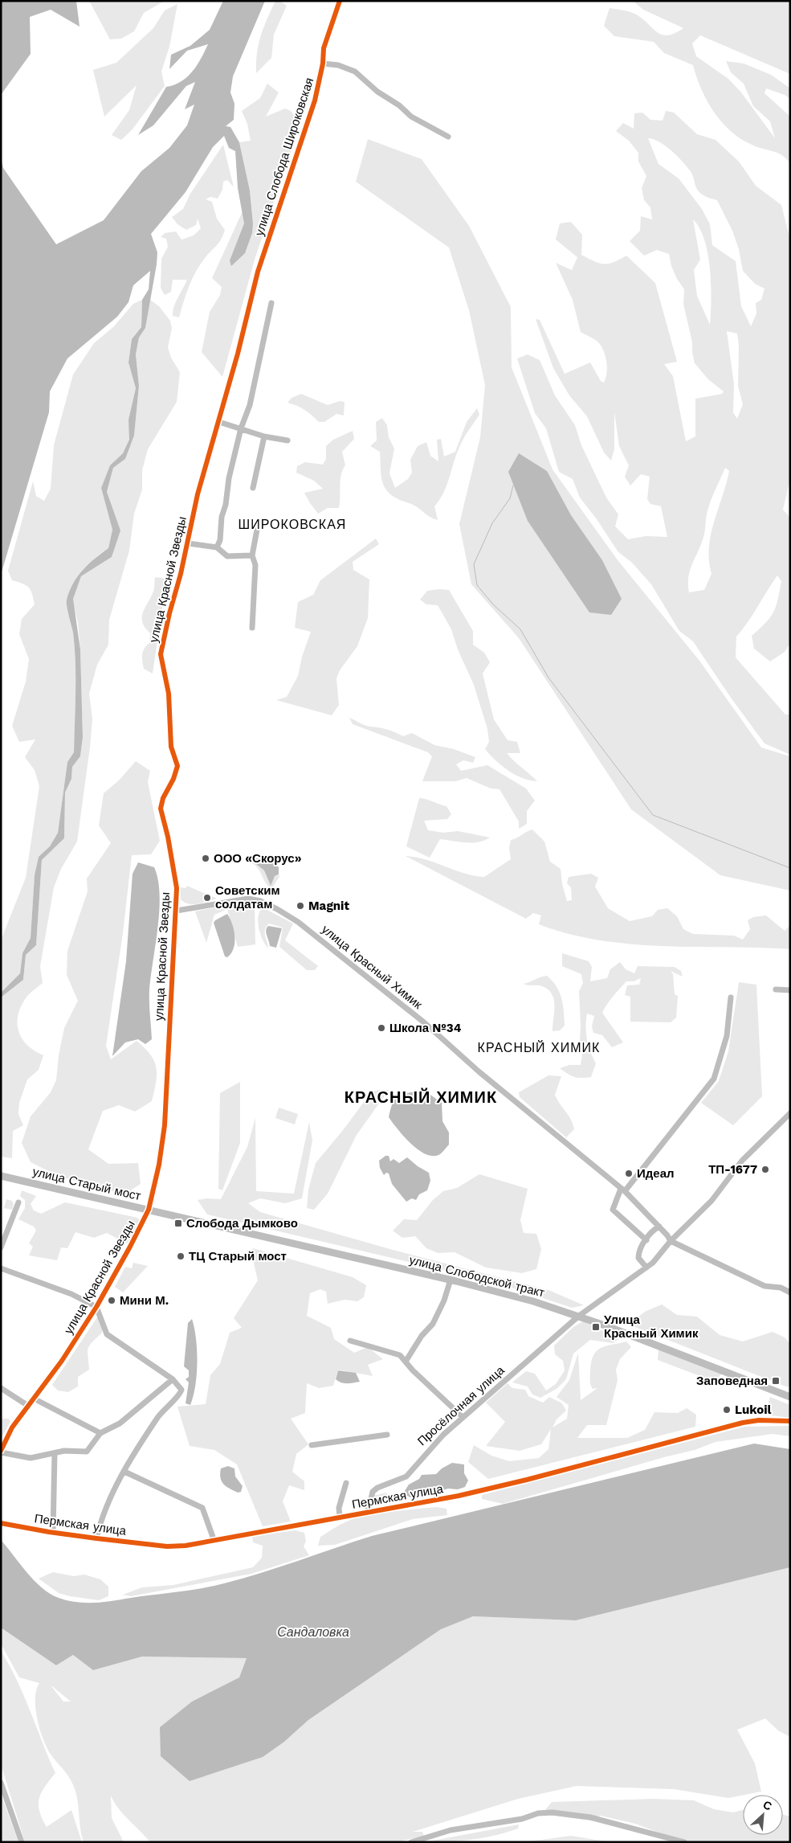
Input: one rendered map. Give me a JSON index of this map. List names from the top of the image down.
{
  "streets": {
    "main road": ["улица Старый мост", "улица Слободской тракт"],
    "street": [
      "улица Слобода Широковская",
      "улица Красной Звезды",
      "улица Красный Химик",
      "Просёлочная улица",
      "Пермская улица"
    ]
  },
  "crossings": [
    ["улица Слобода Широковская", "улица Красной Звезды"],
    ["улица Красной Звезды", "улица Красный Химик"],
    ["улица Красной Звезды", "улица Старый мост"],
    ["улица Красной Звезды", "улица Слободской тракт"],
    ["улица Красный Химик", "Просёлочная улица"],
    ["улица Старый мост", "улица Слободской тракт"],
    ["улица Слободской тракт", "Просёлочная улица"],
    ["Просёлочная улица", "Пермская улица"]
  ],
  "districts": ["ШИРОКОВСКАЯ", "КРАСНЫЙ ХИМИК", "КРАСНЫЙ ХИМИК"],
  "water": ["Сандаловка"],
  "places": {
    "other": [
      "ООО «Скорус»",
      "Советским солдатам",
      "Magnit",
      "Школа №34",
      "ТП-1677",
      "Идеал",
      "ТЦ Старый мост",
      "Мини М.",
      "Lukoil"
    ],
    "transit": ["Слобода Дымково", "Улица Красный Химик", "Заповедная"]
  },
  "north": "top right"
}
